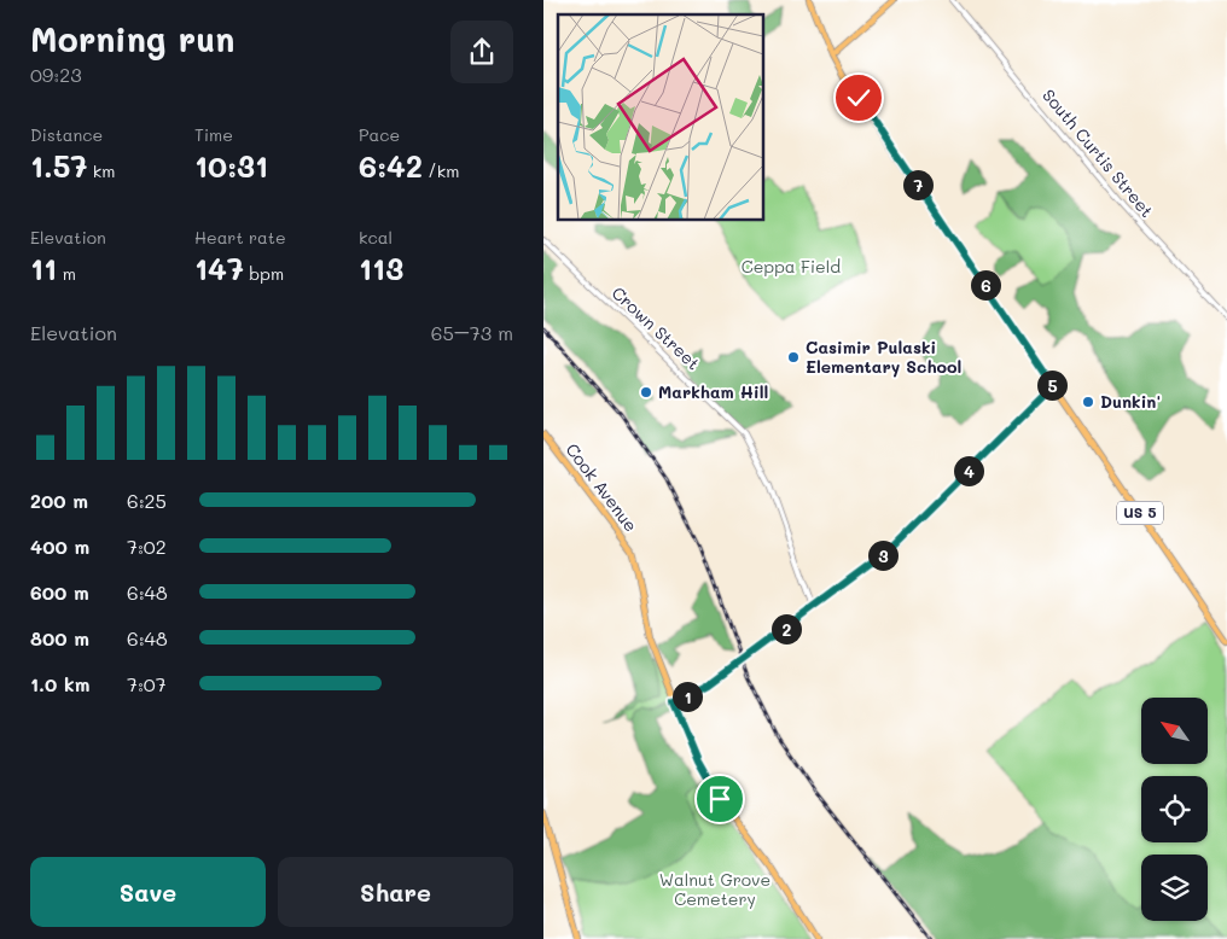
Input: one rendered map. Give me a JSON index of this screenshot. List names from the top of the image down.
{
  "streets": {
    "main road": ["Cook Avenue", "US 5"],
    "street": ["South Curtis Street", "Crown Street"]
  },
  "parks": ["Ceppa Field", "Walnut Grove Cemetery"],
  "places": ["Casimir Pulaski Elementary School", "Markham Hill", "Dunkin'"],
  "north": "top left",
  "page": {
    "heading": ["Morning run", "09:23"],
    "stats": [
      ["Distance", "1.57 km"],
      ["Time", "10:31"],
      ["Pace", "6:42 /km"],
      ["Elevation", "11 m"],
      ["Heart rate", "147 bpm"],
      ["kcal", "113"]
    ],
    "pins": [
      "7",
      "6",
      "5",
      "4",
      "3",
      "2",
      "1"
    ],
    "chart": ["Elevation", "65–73 m"],
    "list": [
      {
        "name": "200 m",
        "note": "6:25"
      },
      {
        "name": "400 m",
        "note": "7:02"
      },
      {
        "name": "600 m",
        "note": "6:48"
      },
      {
        "name": "800 m",
        "note": "6:48"
      },
      {
        "name": "1.0 km",
        "note": "7:07"
      }
    ],
    "buttons": ["Save", "Share"]
  }
}
